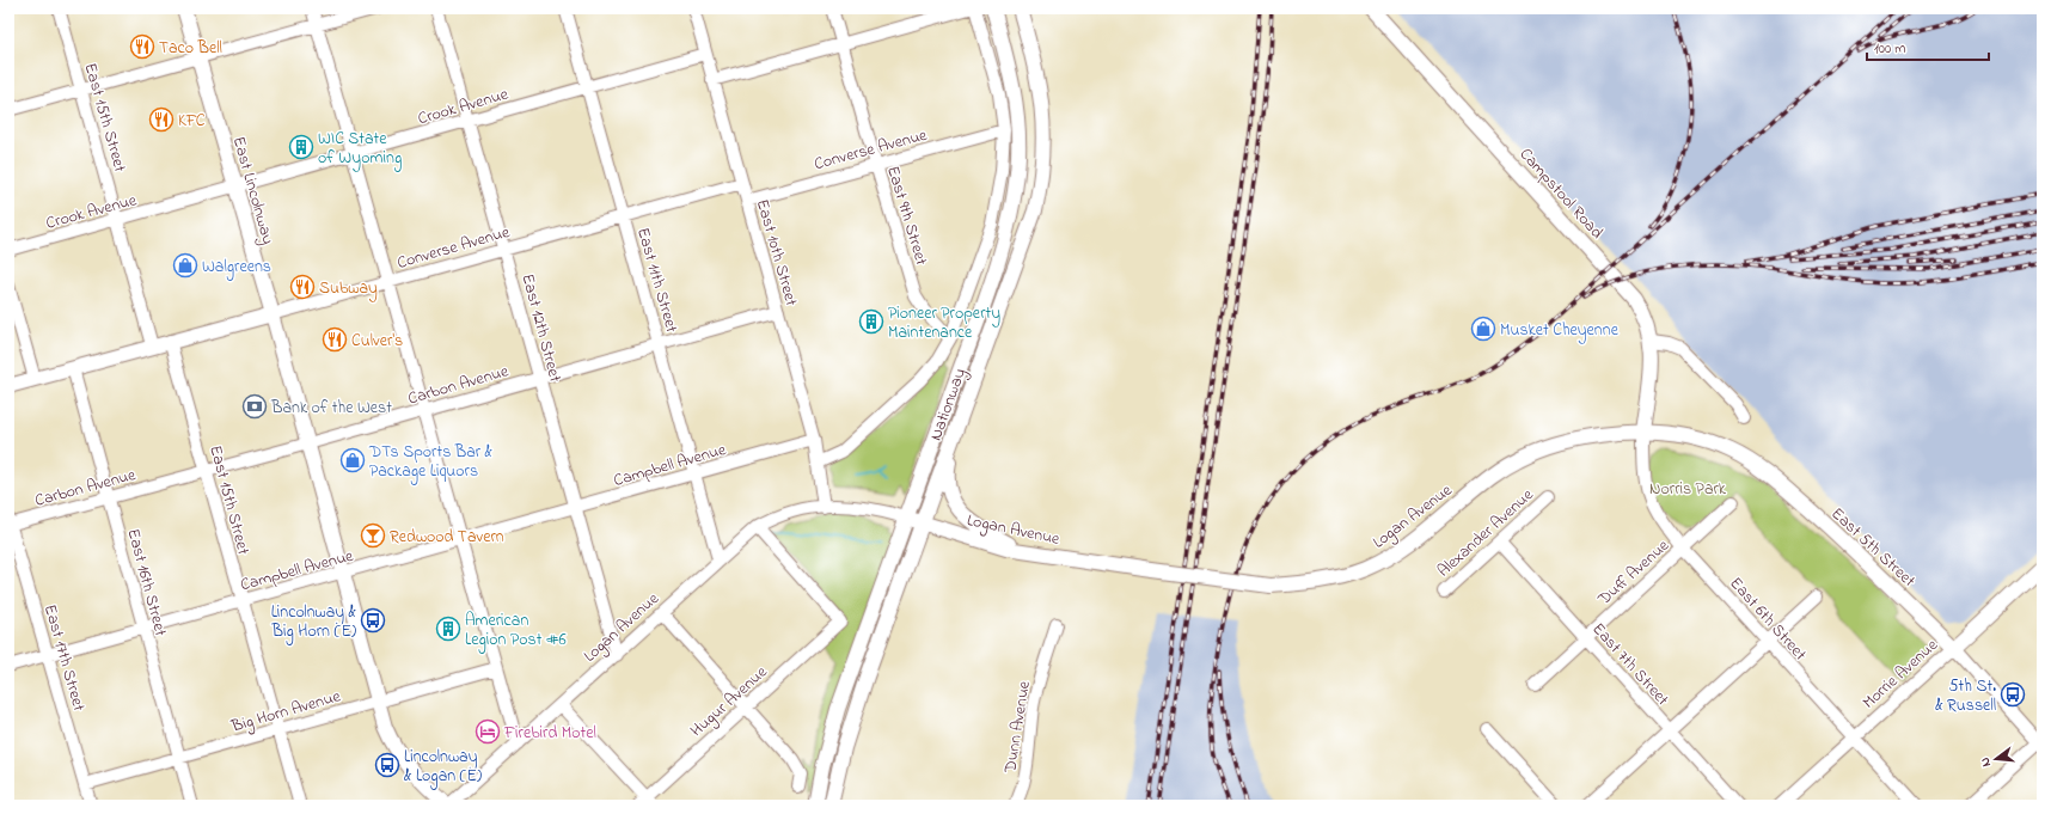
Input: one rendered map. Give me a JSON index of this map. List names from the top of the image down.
{
  "streets": {
    "main road": [
      "Converse Avenue",
      "East Lincolnway",
      "Campstool Road",
      "Nationway",
      "Logan Avenue",
      "East 5th Street",
      "Morrie Avenue"
    ],
    "street": [
      "Crook Avenue",
      "East 15th Street",
      "East 9th Street",
      "East 10th Street",
      "East 11th Street",
      "East 12th Street",
      "Carbon Avenue",
      "Campbell Avenue",
      "Alexander Avenue",
      "Duff Avenue",
      "East 16th Street",
      "East 6th Street",
      "East 17th Street",
      "East 7th Street",
      "Hugur Avenue",
      "Big Horn Avenue",
      "Dunn Avenue"
    ]
  },
  "crossings": [
    ["Crook Avenue", "East 15th Street"],
    ["Crook Avenue", "East Lincolnway"],
    ["Crook Avenue", "East 10th Street"],
    ["Crook Avenue", "East 11th Street"],
    ["Crook Avenue", "East 12th Street"],
    ["East 15th Street", "Converse Avenue"],
    ["East 15th Street", "Carbon Avenue"],
    ["East 15th Street", "Campbell Avenue"],
    ["East 15th Street", "Big Horn Avenue"],
    ["Converse Avenue", "East Lincolnway"],
    ["Converse Avenue", "East 9th Street"],
    ["Converse Avenue", "East 10th Street"],
    ["Converse Avenue", "East 11th Street"],
    ["Converse Avenue", "East 12th Street"],
    ["Converse Avenue", "East 16th Street"],
    ["East Lincolnway", "Carbon Avenue"],
    ["East Lincolnway", "Campbell Avenue"],
    ["East Lincolnway", "Logan Avenue"],
    ["East Lincolnway", "Big Horn Avenue"],
    ["Campstool Road", "Logan Avenue"],
    ["Campstool Road", "East 5th Street"],
    ["Campstool Road", "East 6th Street"],
    ["East 10th Street", "Carbon Avenue"],
    ["East 10th Street", "Campbell Avenue"],
    ["East 10th Street", "Logan Avenue"],
    ["East 11th Street", "Carbon Avenue"],
    ["East 11th Street", "Campbell Avenue"],
    ["East 11th Street", "Logan Avenue"],
    ["East 12th Street", "Carbon Avenue"],
    ["East 12th Street", "Campbell Avenue"],
    ["East 12th Street", "Logan Avenue"],
    ["Carbon Avenue", "East 16th Street"],
    ["Carbon Avenue", "East 17th Street"],
    ["Nationway", "Logan Avenue"],
    ["Campbell Avenue", "East 16th Street"],
    ["Campbell Avenue", "East 17th Street"],
    ["Logan Avenue", "East 5th Street"],
    ["Logan Avenue", "East 6th Street"],
    ["Logan Avenue", "Hugur Avenue"],
    ["Alexander Avenue", "East 7th Street"],
    ["East 5th Street", "East 6th Street"],
    ["East 5th Street", "Morrie Avenue"],
    ["Duff Avenue", "East 6th Street"],
    ["Duff Avenue", "East 7th Street"],
    ["East 16th Street", "Big Horn Avenue"],
    ["East 6th Street", "Morrie Avenue"],
    ["East 17th Street", "Big Horn Avenue"]
  ],
  "parks": ["Norris Park"],
  "places": {
    "restaurant": [
      "Taco Bell",
      "KFC",
      "Subway",
      "Culver's"
    ],
    "building": ["WIC State of Wyoming", "Pioneer Property Maintenance", "American Legion Post #6"],
    "shop": ["Walgreens", "Musket Cheyenne", "DTs Sports Bar & Package Liquors"],
    "bank": ["Bank of the West"],
    "bar": ["Redwood Tavern"],
    "bus stop": ["Lincolnway & Big Horn (E)", "5th St. & Russell", "Lincolnway & Logan (E)"],
    "hotel": ["Firebird Motel"]
  },
  "scale_bar": "100 m",
  "north": "left"
}
